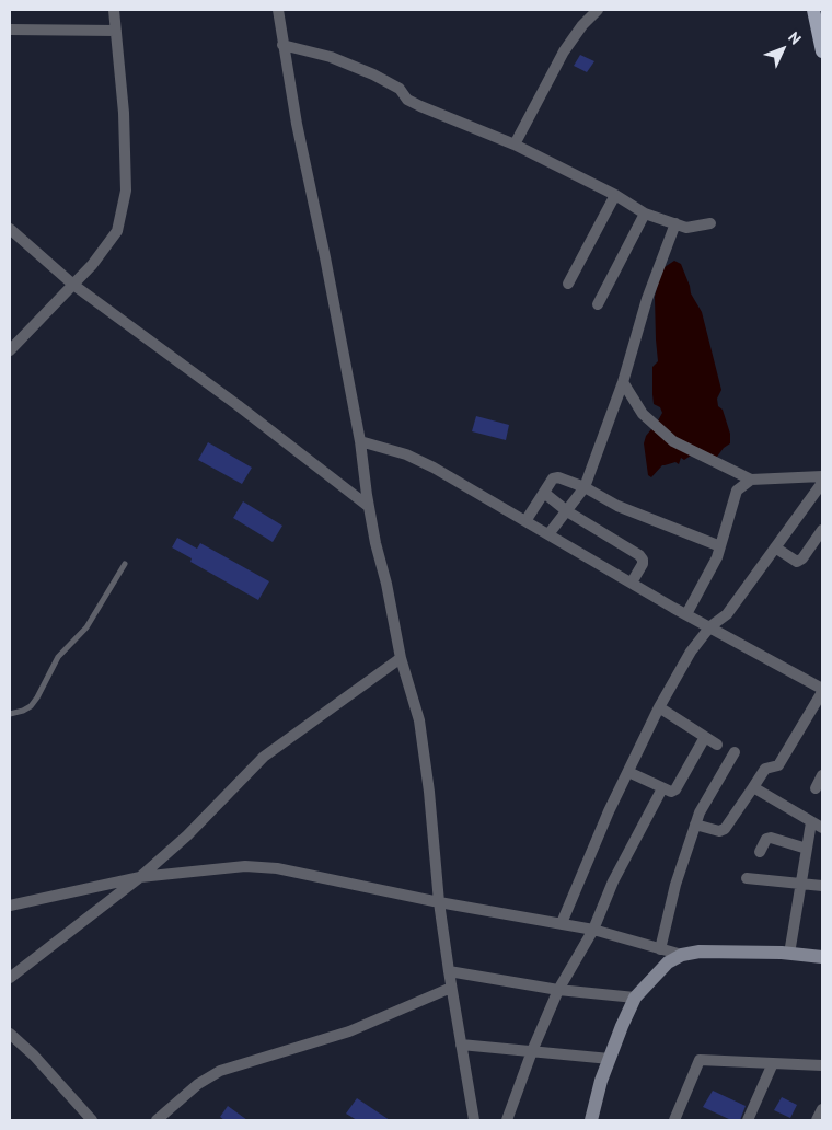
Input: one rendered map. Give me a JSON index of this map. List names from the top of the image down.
{
  "north": "top right"
}
